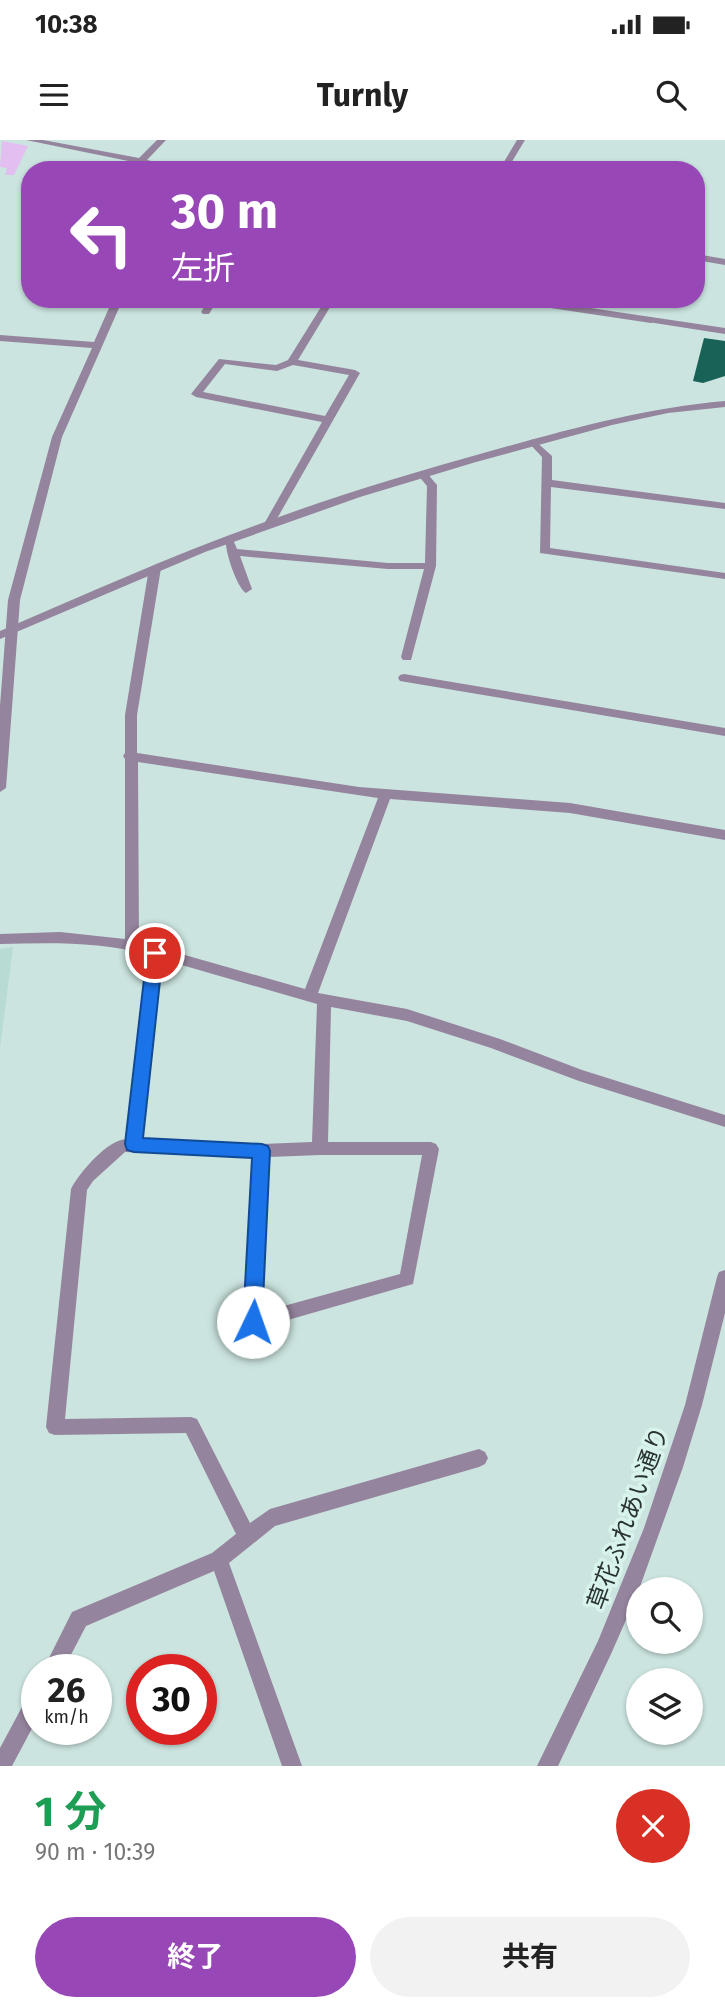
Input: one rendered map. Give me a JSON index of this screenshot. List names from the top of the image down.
{
  "streets": {
    "street": ["草花ふれあい通り"]
  },
  "page": {
    "status": "10:38",
    "header": "Turnly",
    "turn": ["30 m", "左折"],
    "speed": "26 km/h",
    "limit": "30",
    "heading": ["1 分", "90 m · 10:39"],
    "buttons": ["終了", "共有"]
  }
}
